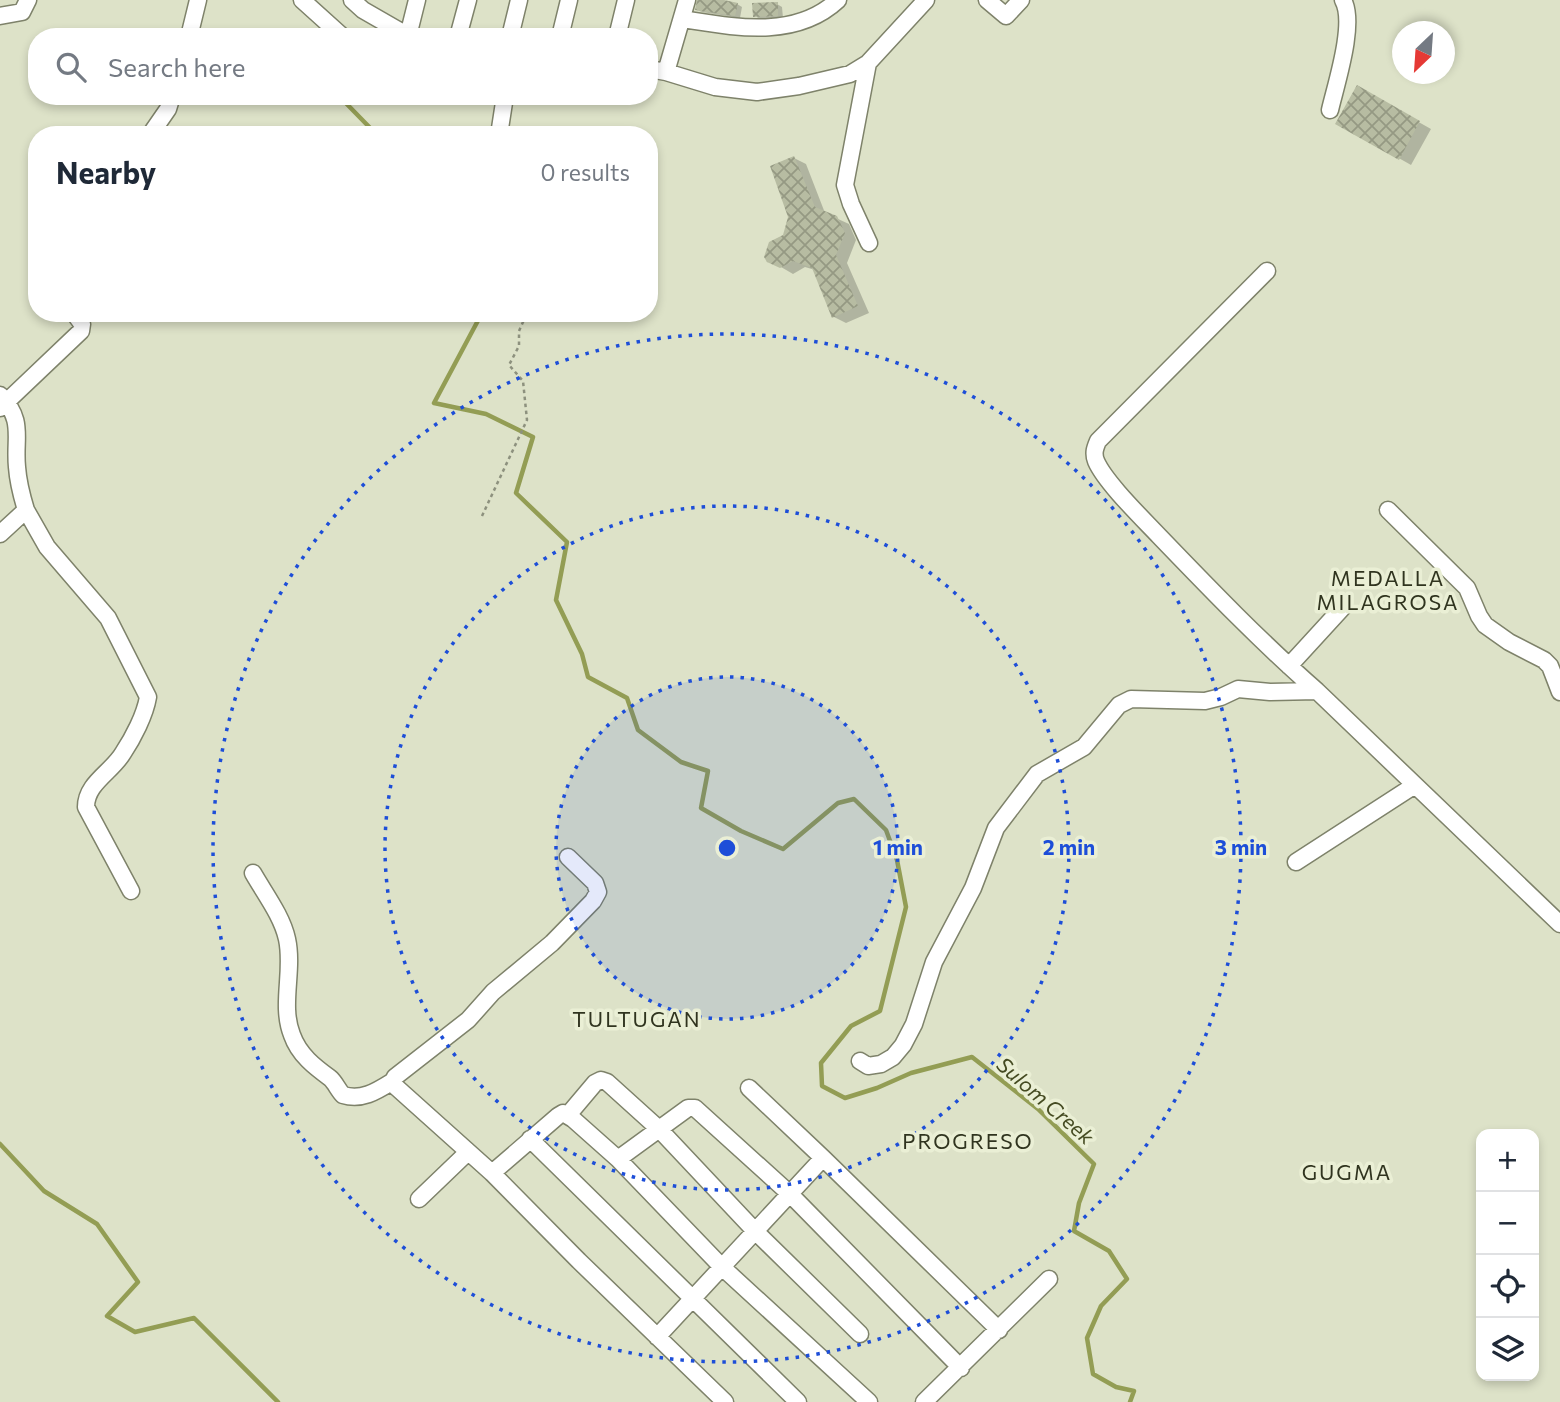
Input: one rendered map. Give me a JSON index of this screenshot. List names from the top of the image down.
{
  "districts": [
    "MEDALLA MILAGROSA",
    "TULTUGAN",
    "PROGRESO",
    "GUGMA"
  ],
  "water": ["Sulom Creek"],
  "north": "bottom left",
  "page": {
    "search": "Search here",
    "heading": ["Nearby", "0 results"],
    "map_buttons": ["+", "−"]
  },
  "rings": ["1 min", "2 min", "3 min"]
}
